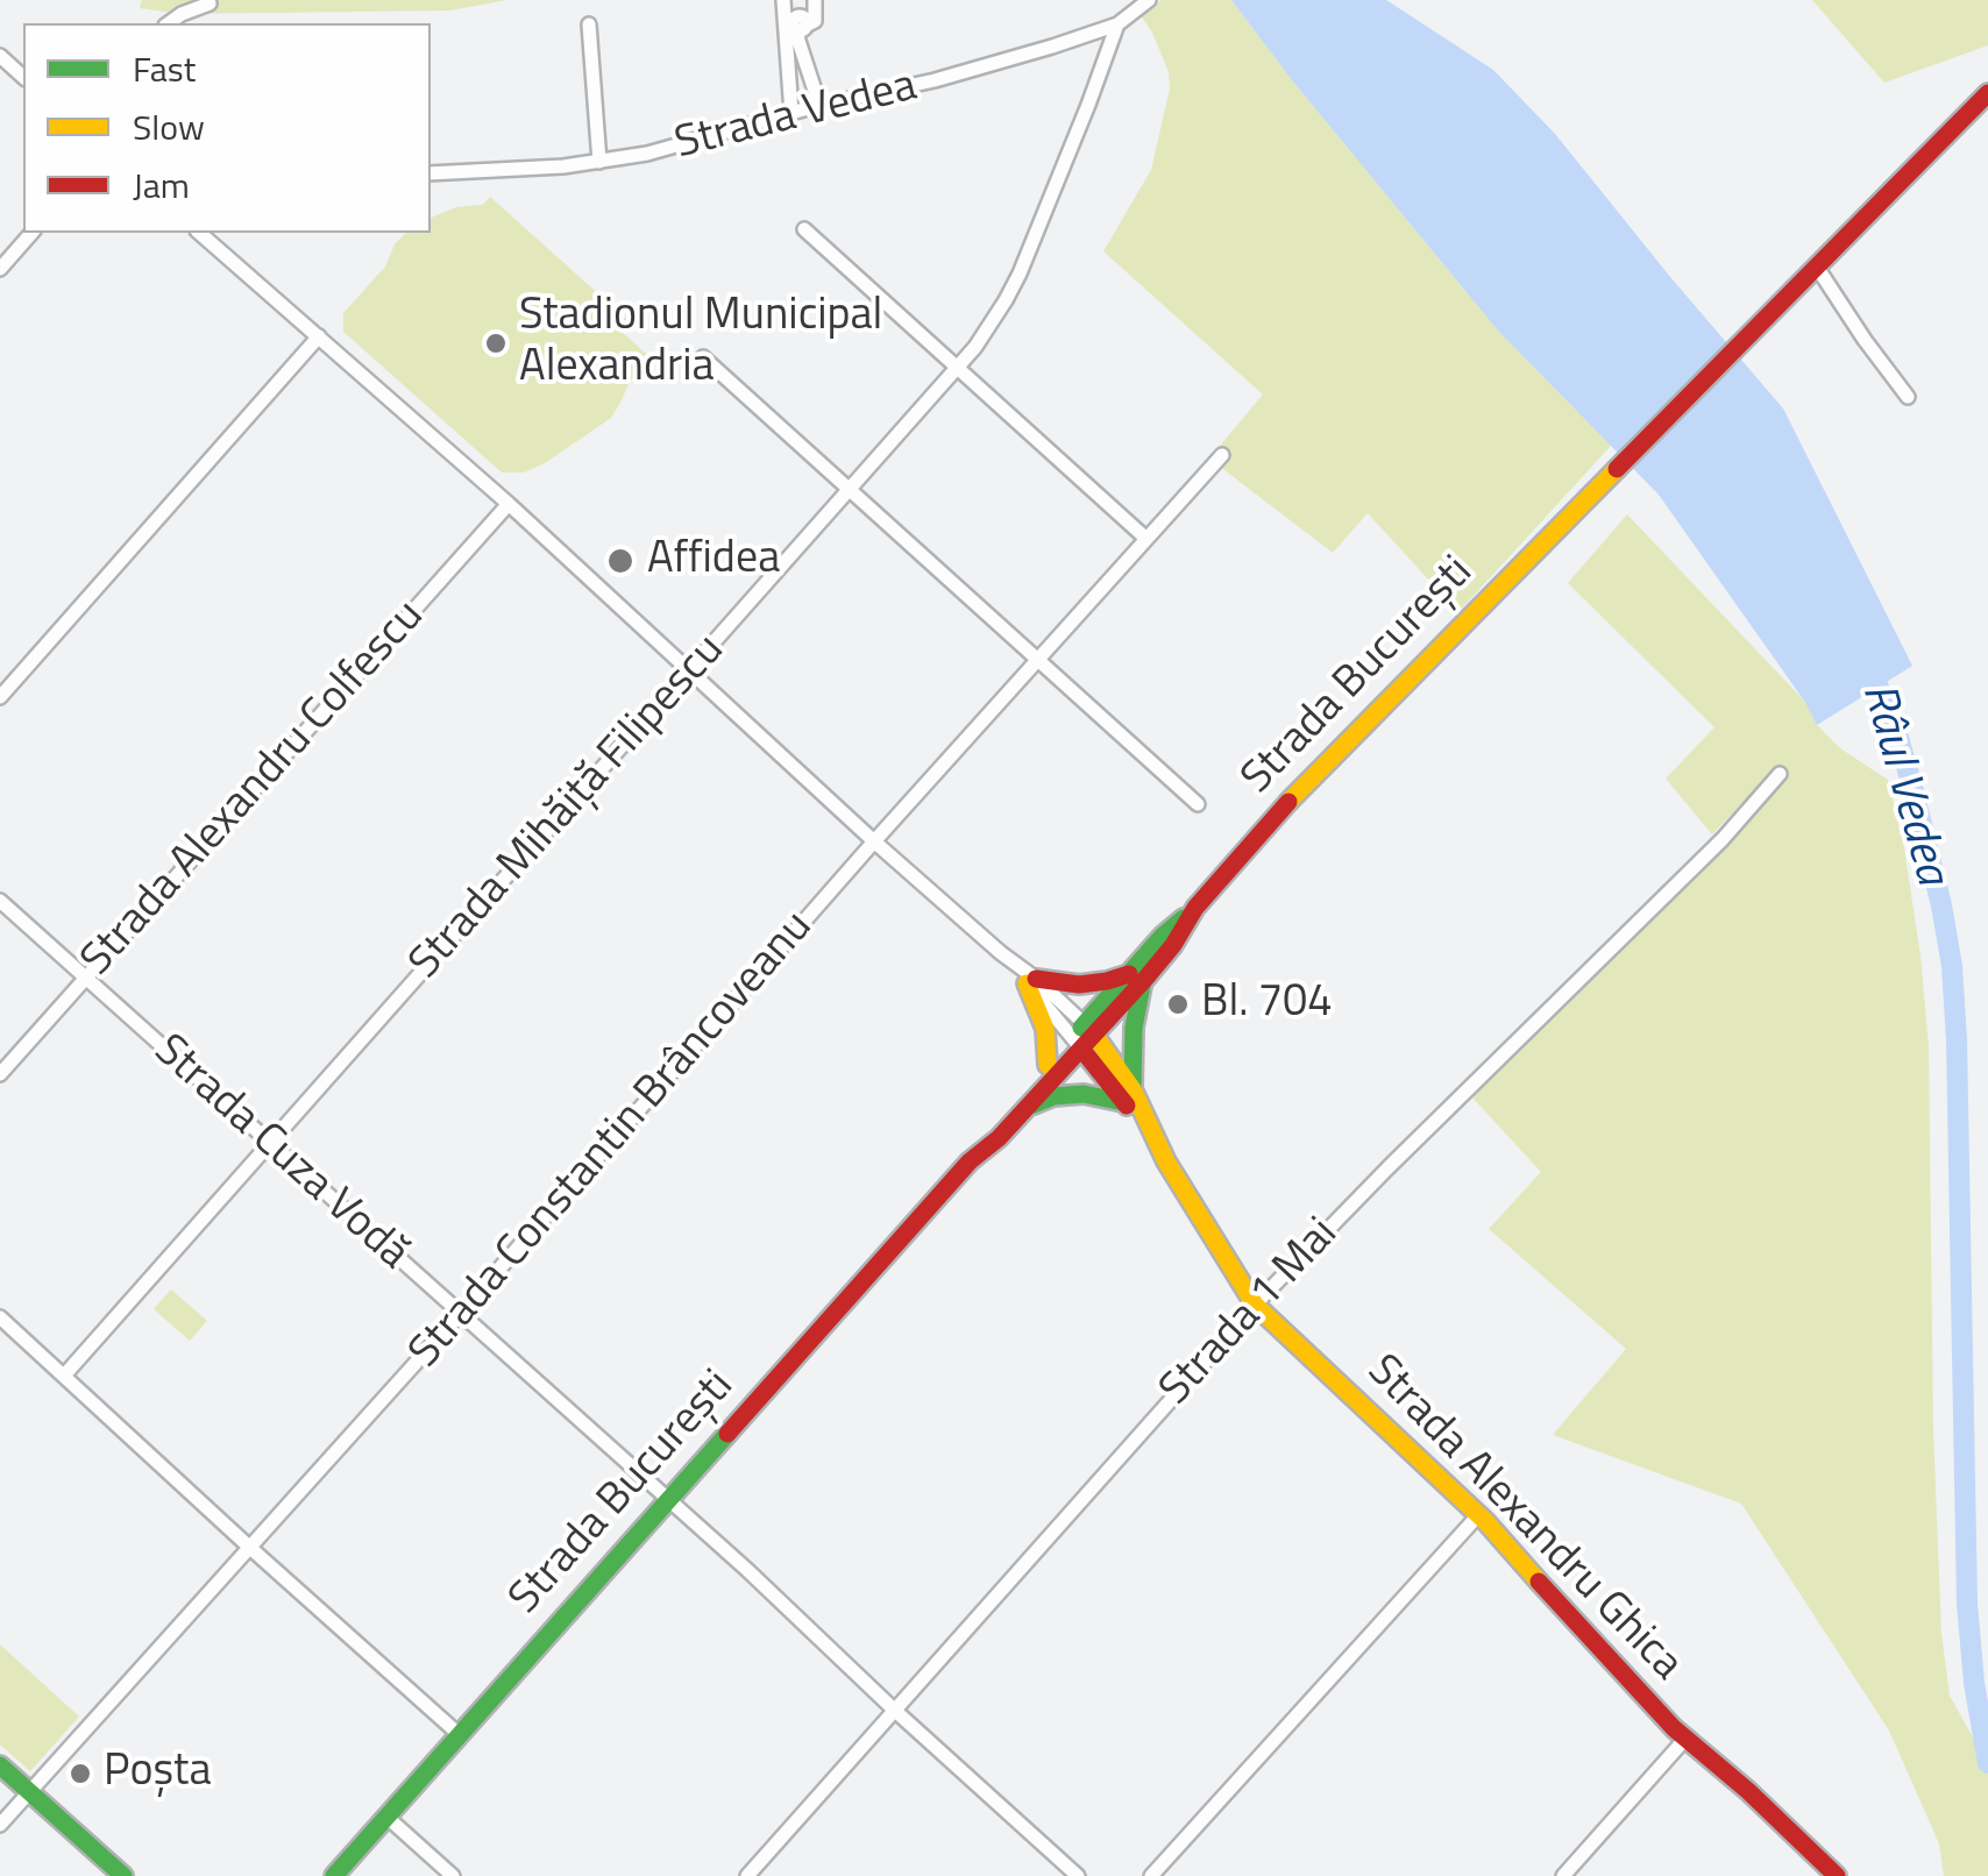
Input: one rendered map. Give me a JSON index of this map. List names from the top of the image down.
{
  "streets": {
    "main road": ["Strada București", "Strada Alexandru Ghica"],
    "street": [
      "Strada Vedea",
      "Strada Alexandru Colfescu",
      "Strada Mihăiță Filipescu",
      "Strada Constantin Brâncoveanu",
      "Strada Cuza Vodă",
      "Strada 1 Mai"
    ]
  },
  "crossings": [
    ["Strada Vedea", "Strada Mihăiță Filipescu"],
    ["Strada București", "Strada Cuza Vodă"],
    ["Strada București", "Strada Alexandru Ghica"],
    ["Strada Alexandru Colfescu", "Strada Cuza Vodă"],
    ["Strada Alexandru Colfescu", "Strada Alexandru Ghica"],
    ["Strada Mihăiță Filipescu", "Strada Cuza Vodă"],
    ["Strada Mihăiță Filipescu", "Strada Alexandru Ghica"],
    ["Strada Constantin Brâncoveanu", "Strada Cuza Vodă"],
    ["Strada Constantin Brâncoveanu", "Strada Alexandru Ghica"],
    ["Strada Cuza Vodă", "Strada 1 Mai"],
    ["Strada 1 Mai", "Strada Alexandru Ghica"]
  ],
  "water": ["Râul Vedea"],
  "places": [
    "Stadionul Municipal Alexandria",
    "Affidea",
    "Bl. 704",
    "Poșta"
  ],
  "legend": ["Fast", "Slow", "Jam"]
}
